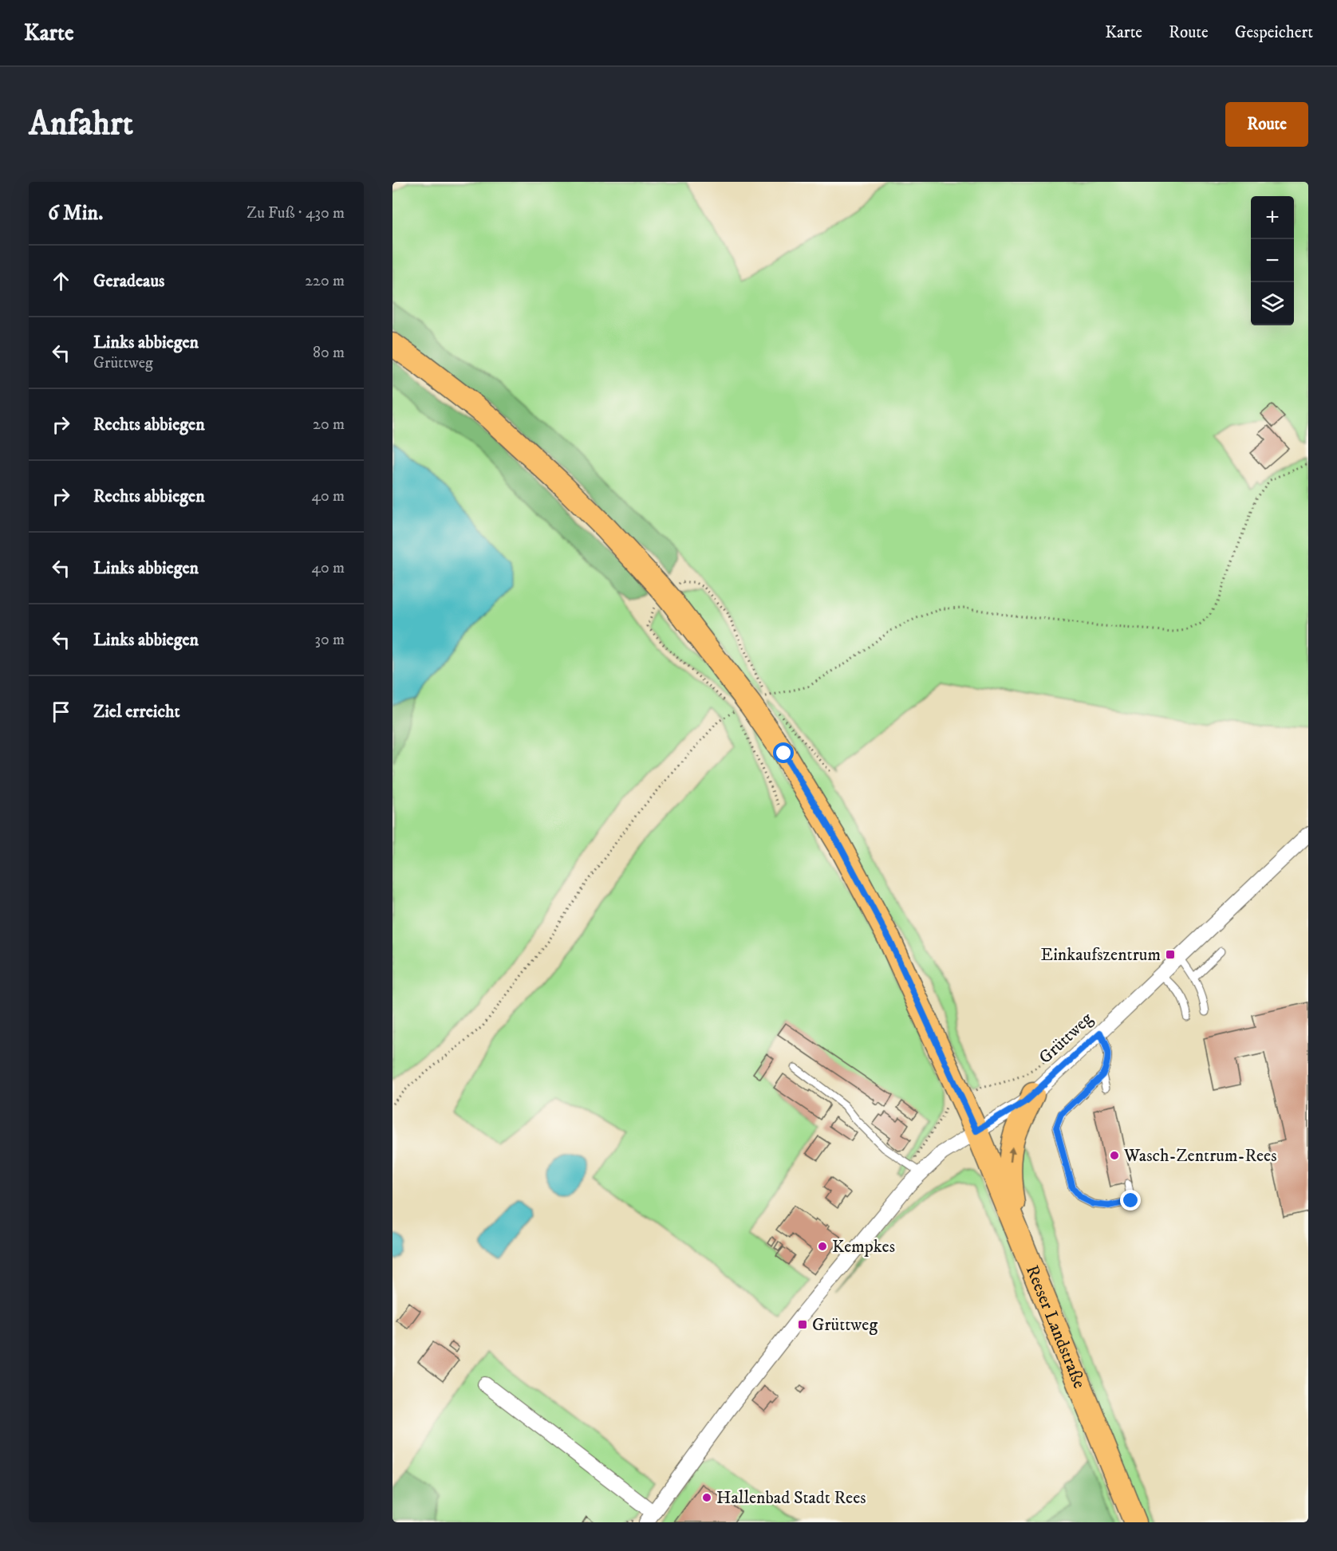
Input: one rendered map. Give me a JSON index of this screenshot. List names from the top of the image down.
{
  "streets": {
    "main road": ["Reeser Landstraße"],
    "street": ["Grüttweg"]
  },
  "crossings": [
    ["Grüttweg", "Reeser Landstraße"]
  ],
  "places": {
    "transit": ["Einkaufszentrum", "Grüttweg"],
    "other": ["Wasch-Zentrum-Rees", "Kempkes", "Hallenbad Stadt Rees"]
  },
  "page": {
    "header": "Karte",
    "nav": ["Karte", "Route", "Gespeichert"],
    "buttons": "Route",
    "title": "Anfahrt",
    "heading": ["6 Min.", "Zu Fuß · 430 m"],
    "map_buttons": ["+", "−"],
    "list": [
      ["Geradeaus", "220 m"],
      ["Links abbiegen", "Grüttweg", "80 m"],
      ["Rechts abbiegen", "20 m"],
      ["Rechts abbiegen", "40 m"],
      ["Links abbiegen", "40 m"],
      ["Links abbiegen", "30 m"],
      "Ziel erreicht"
    ]
  }
}
